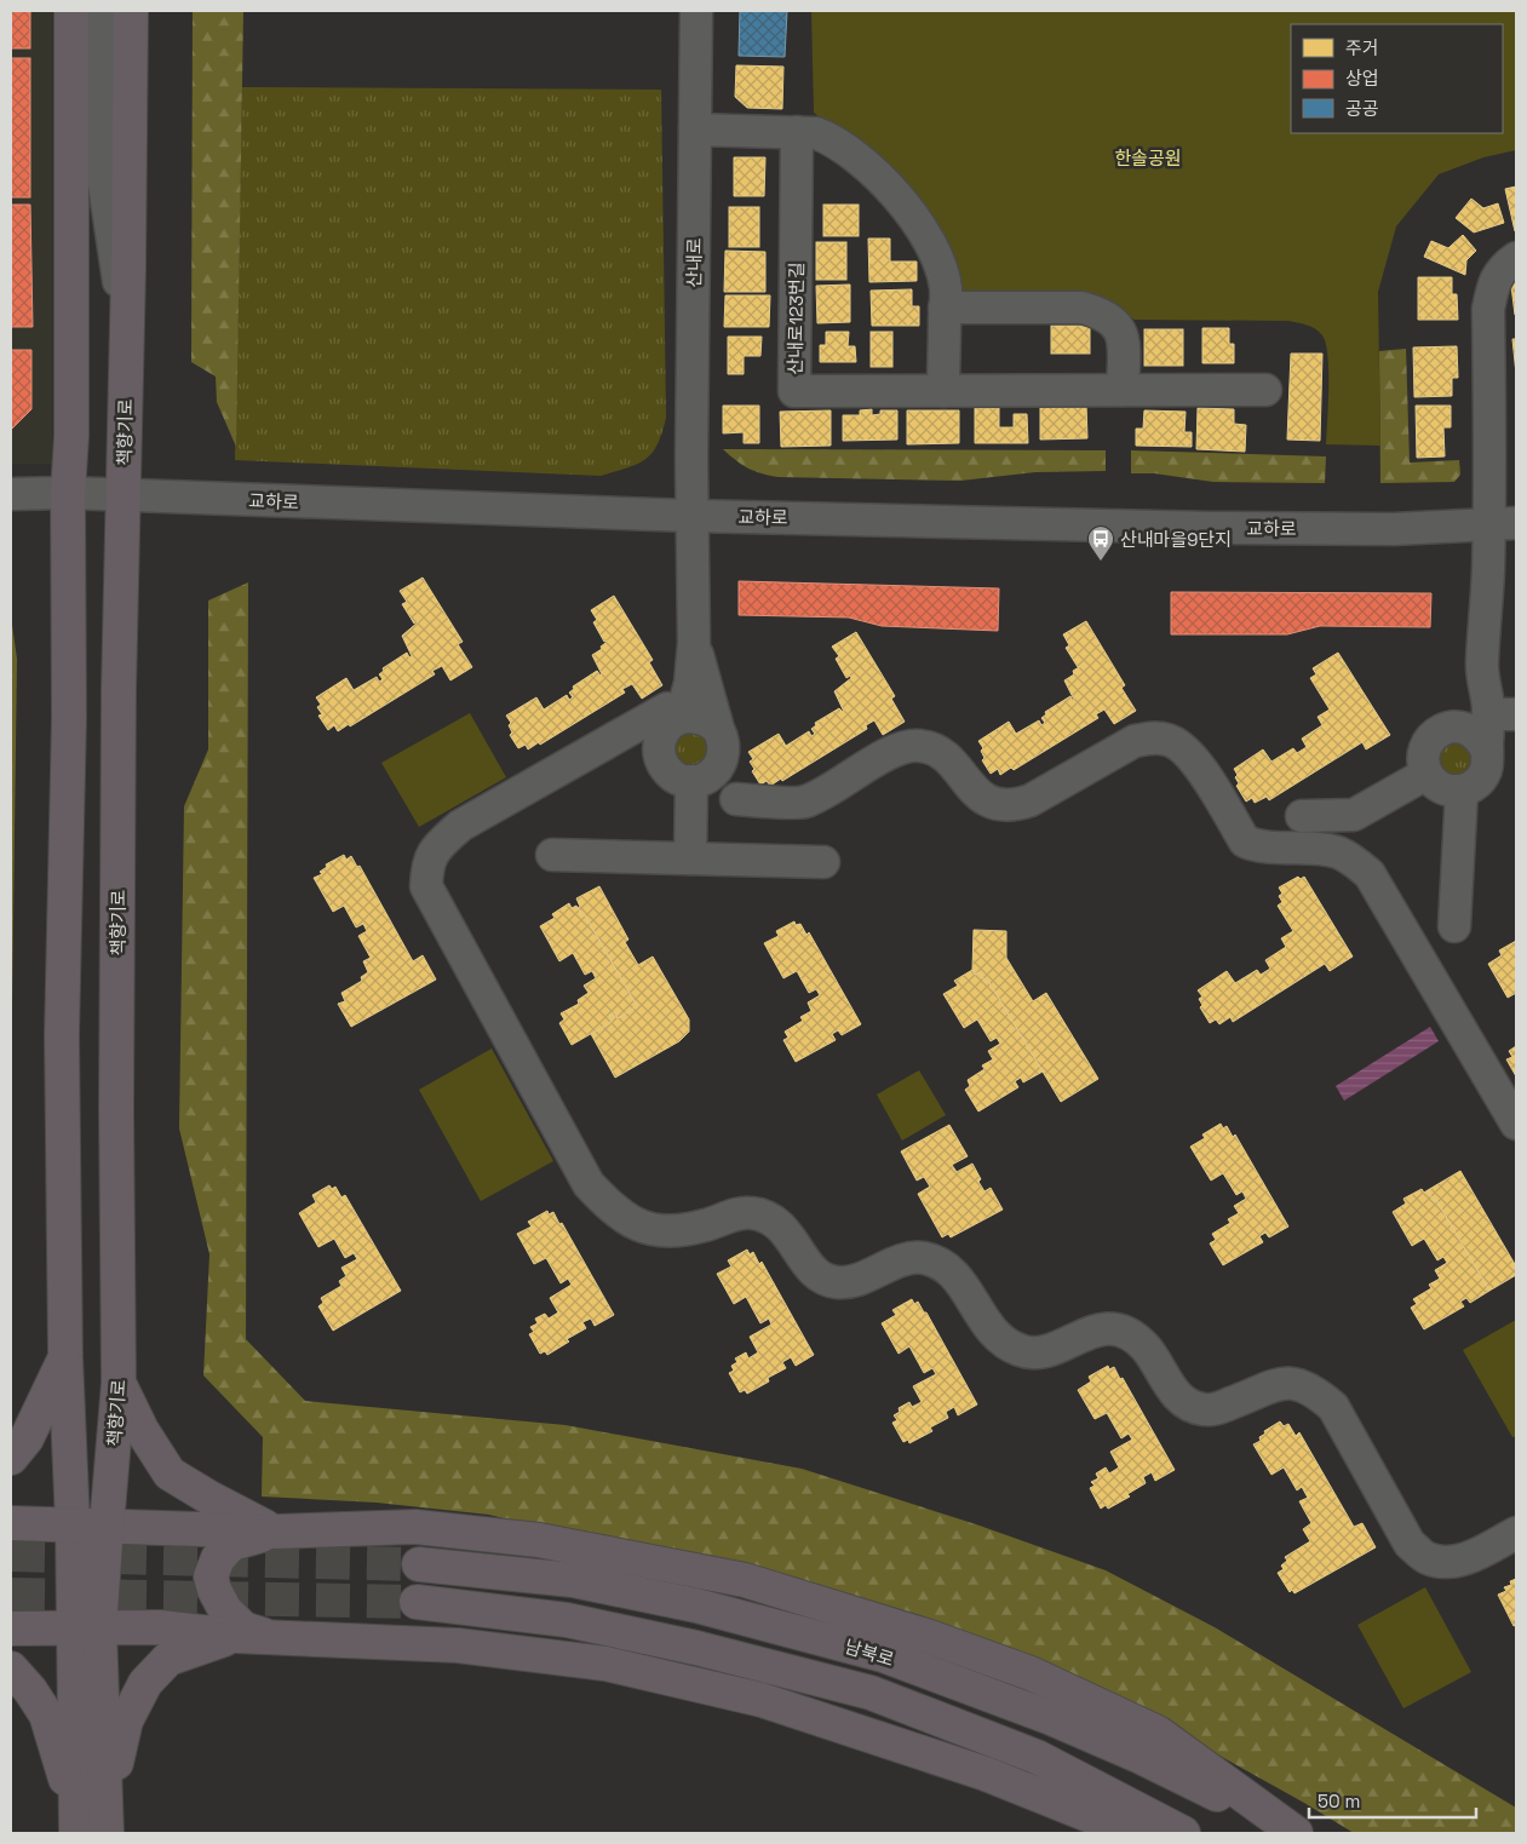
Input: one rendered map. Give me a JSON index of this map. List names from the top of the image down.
{
  "streets": {
    "main road": ["책향기로", "남북로"],
    "street": ["산내로", "산내로123번길", "교하로"]
  },
  "crossings": [
    ["산내로", "교하로"],
    ["책향기로", "교하로"]
  ],
  "parks": ["한솔공원"],
  "places": {
    "bus stop": ["산내마을9단지"]
  },
  "legend": ["주거", "상업", "공공"],
  "scale_bar": "50 m"
}
